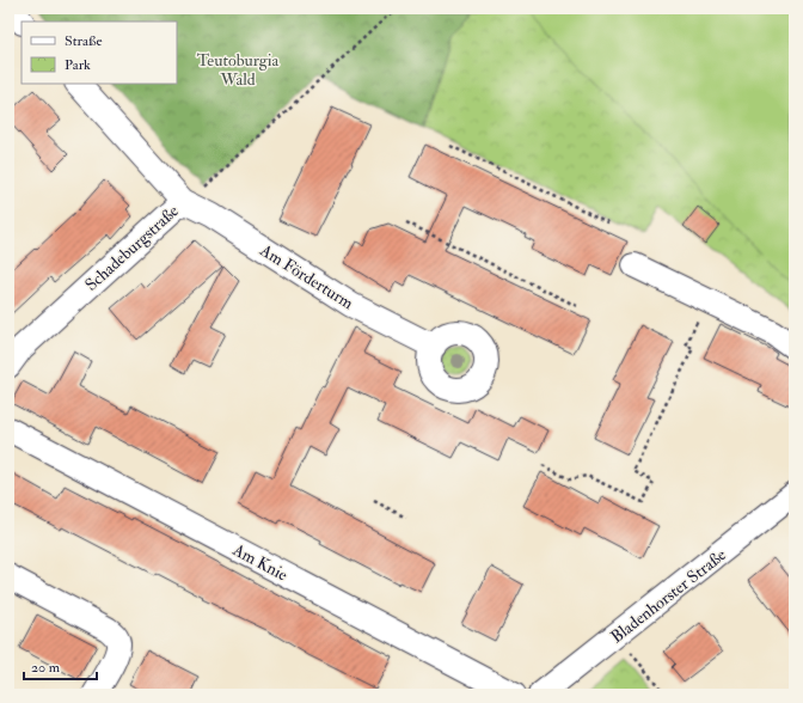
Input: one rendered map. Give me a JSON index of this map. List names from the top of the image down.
{
  "streets": {
    "street": [
      "Schadeburgstraße",
      "Am Förderturm",
      "Am Knie",
      "Bladenhorster Straße"
    ]
  },
  "crossings": [
    ["Schadeburgstraße", "Am Förderturm"]
  ],
  "parks": ["Teutoburgia Wald"],
  "legend": ["Straße", "Park"],
  "scale_bar": "20 m"
}
